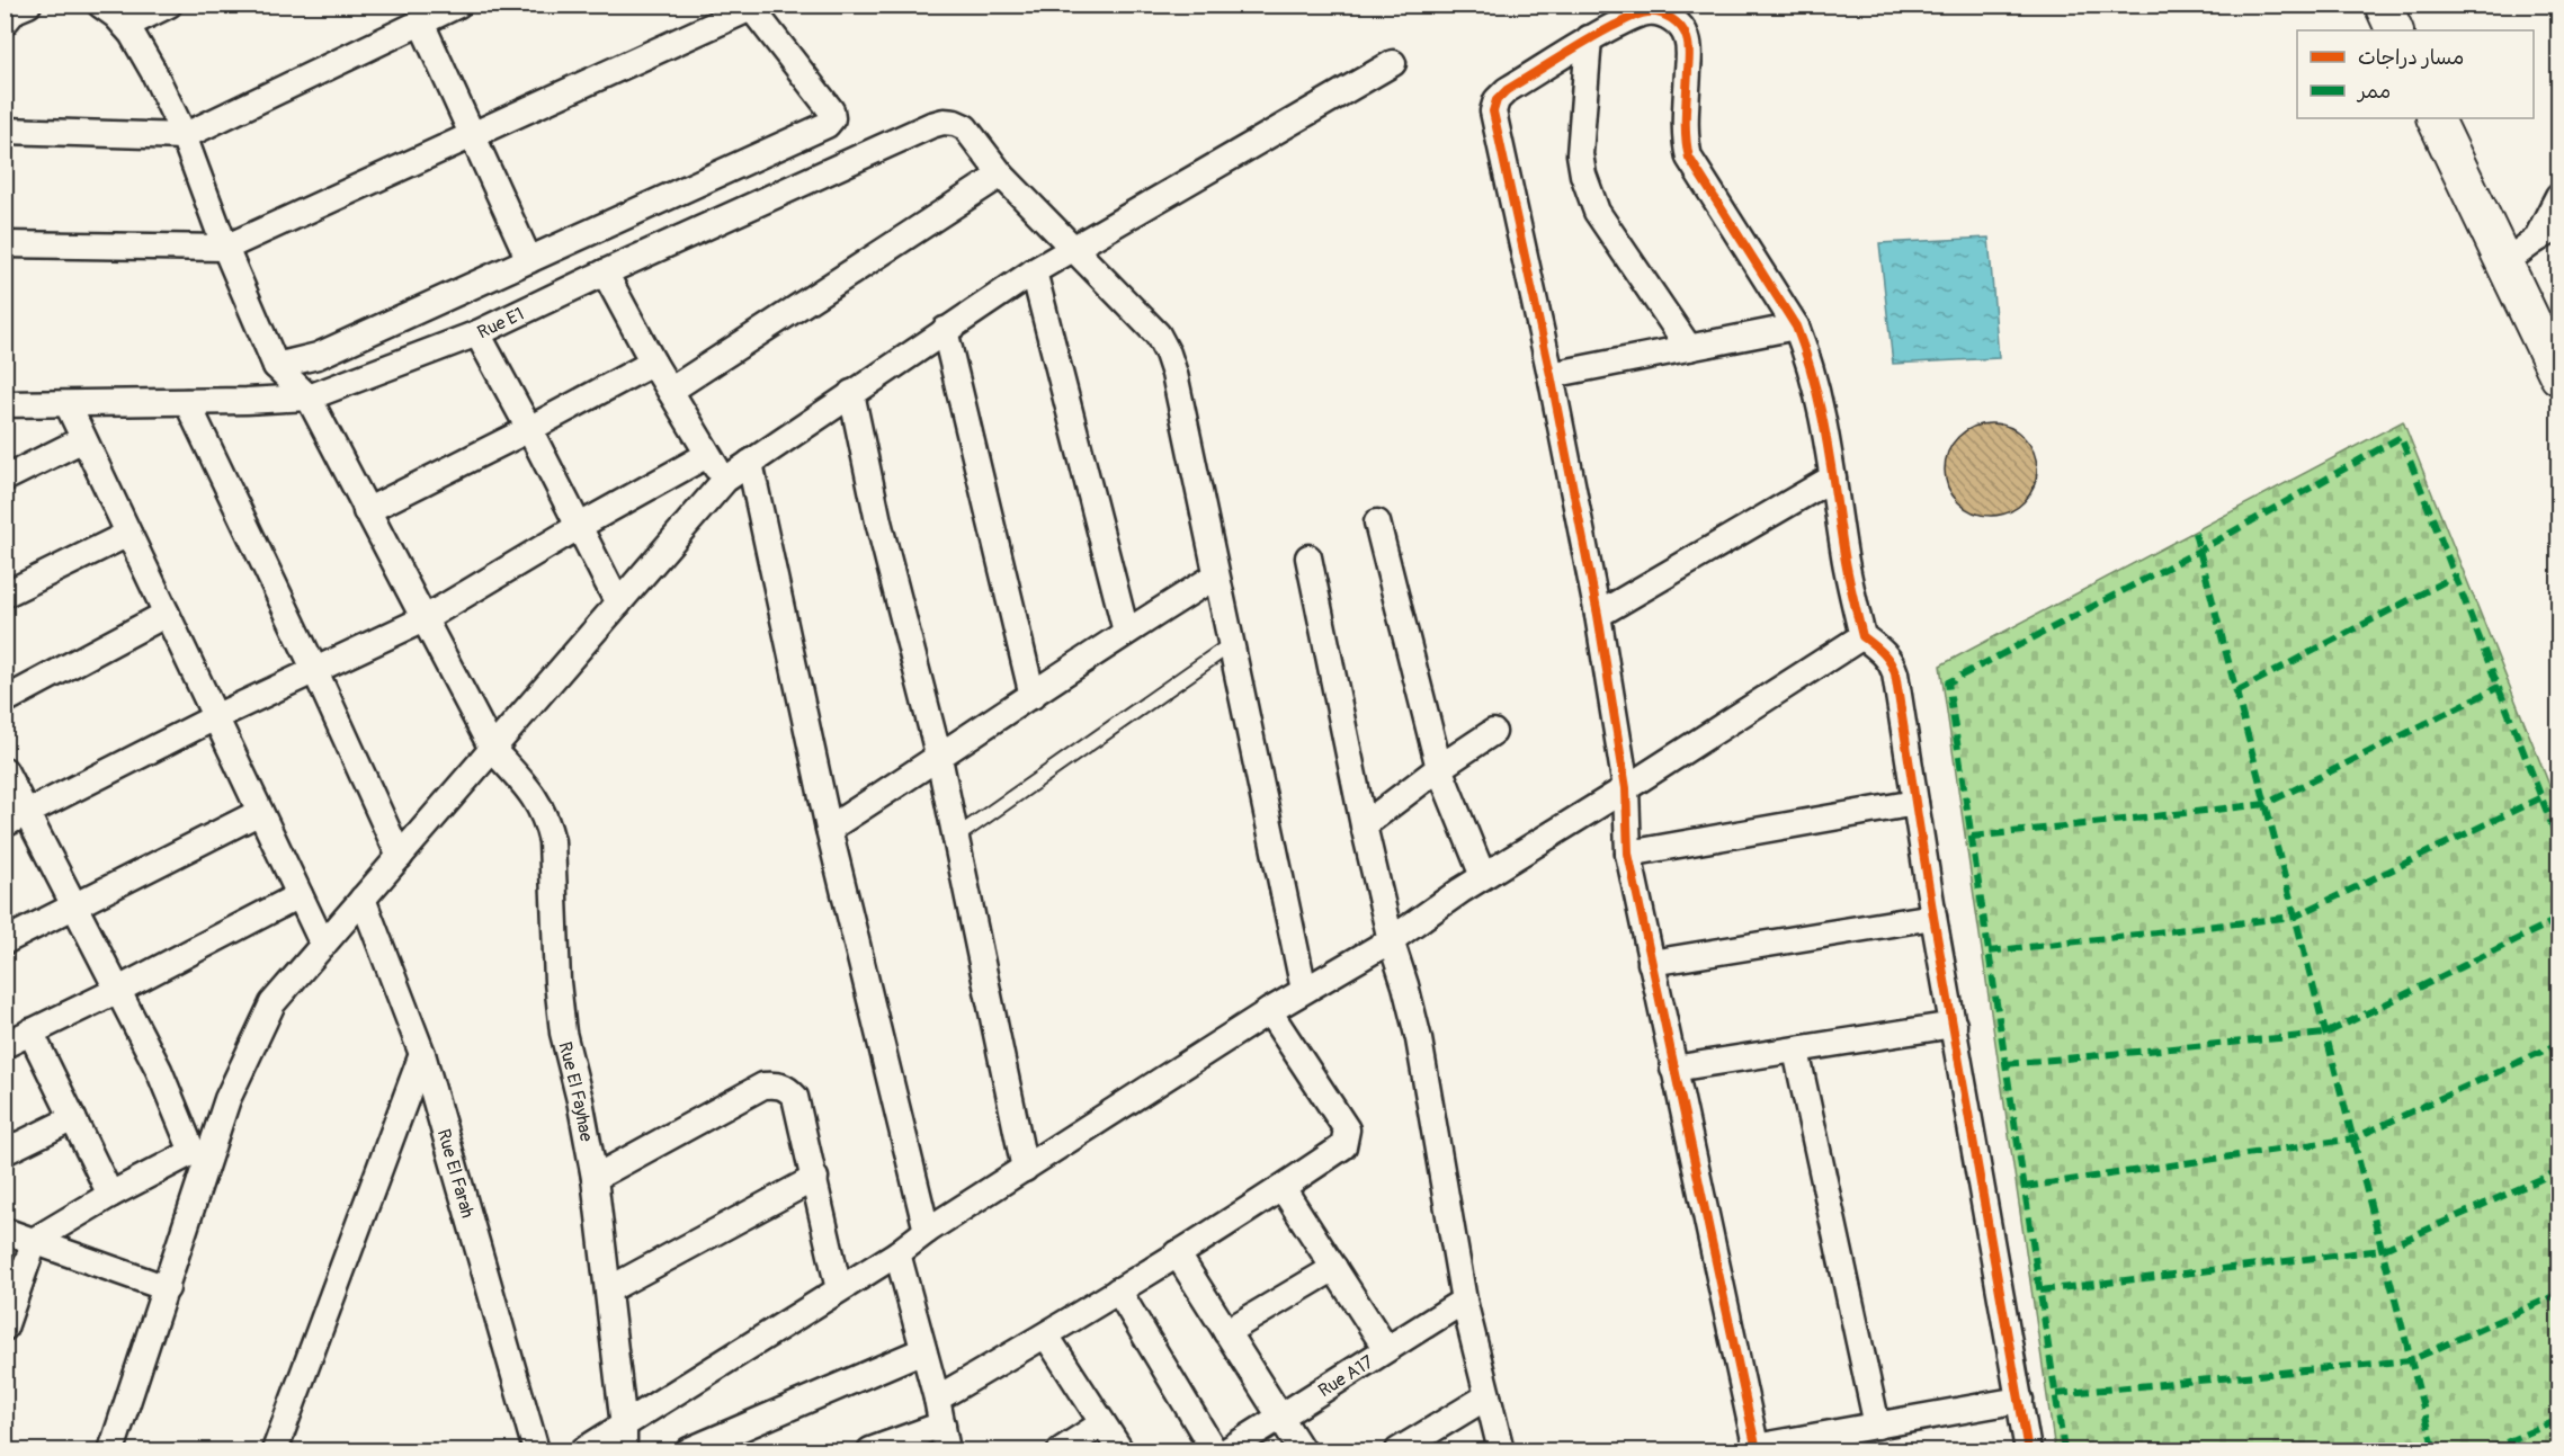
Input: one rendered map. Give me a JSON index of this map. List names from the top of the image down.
{
  "streets": {
    "street": [
      "Rue E1",
      "Rue El Fayhae",
      "Rue El Farah",
      "Rue A17"
    ]
  },
  "crossings": [
    ["Rue E1", "Rue El Fayhae"]
  ],
  "legend": ["مسار دراجات", "ممر"]
}
